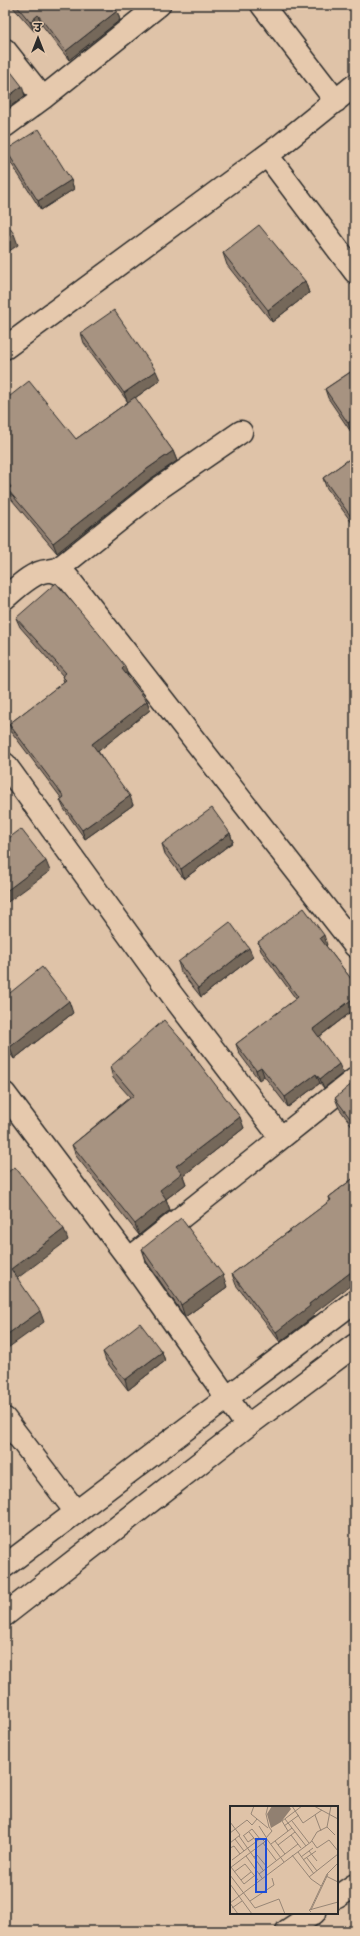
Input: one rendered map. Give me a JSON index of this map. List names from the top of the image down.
{
  "north": "top"
}
